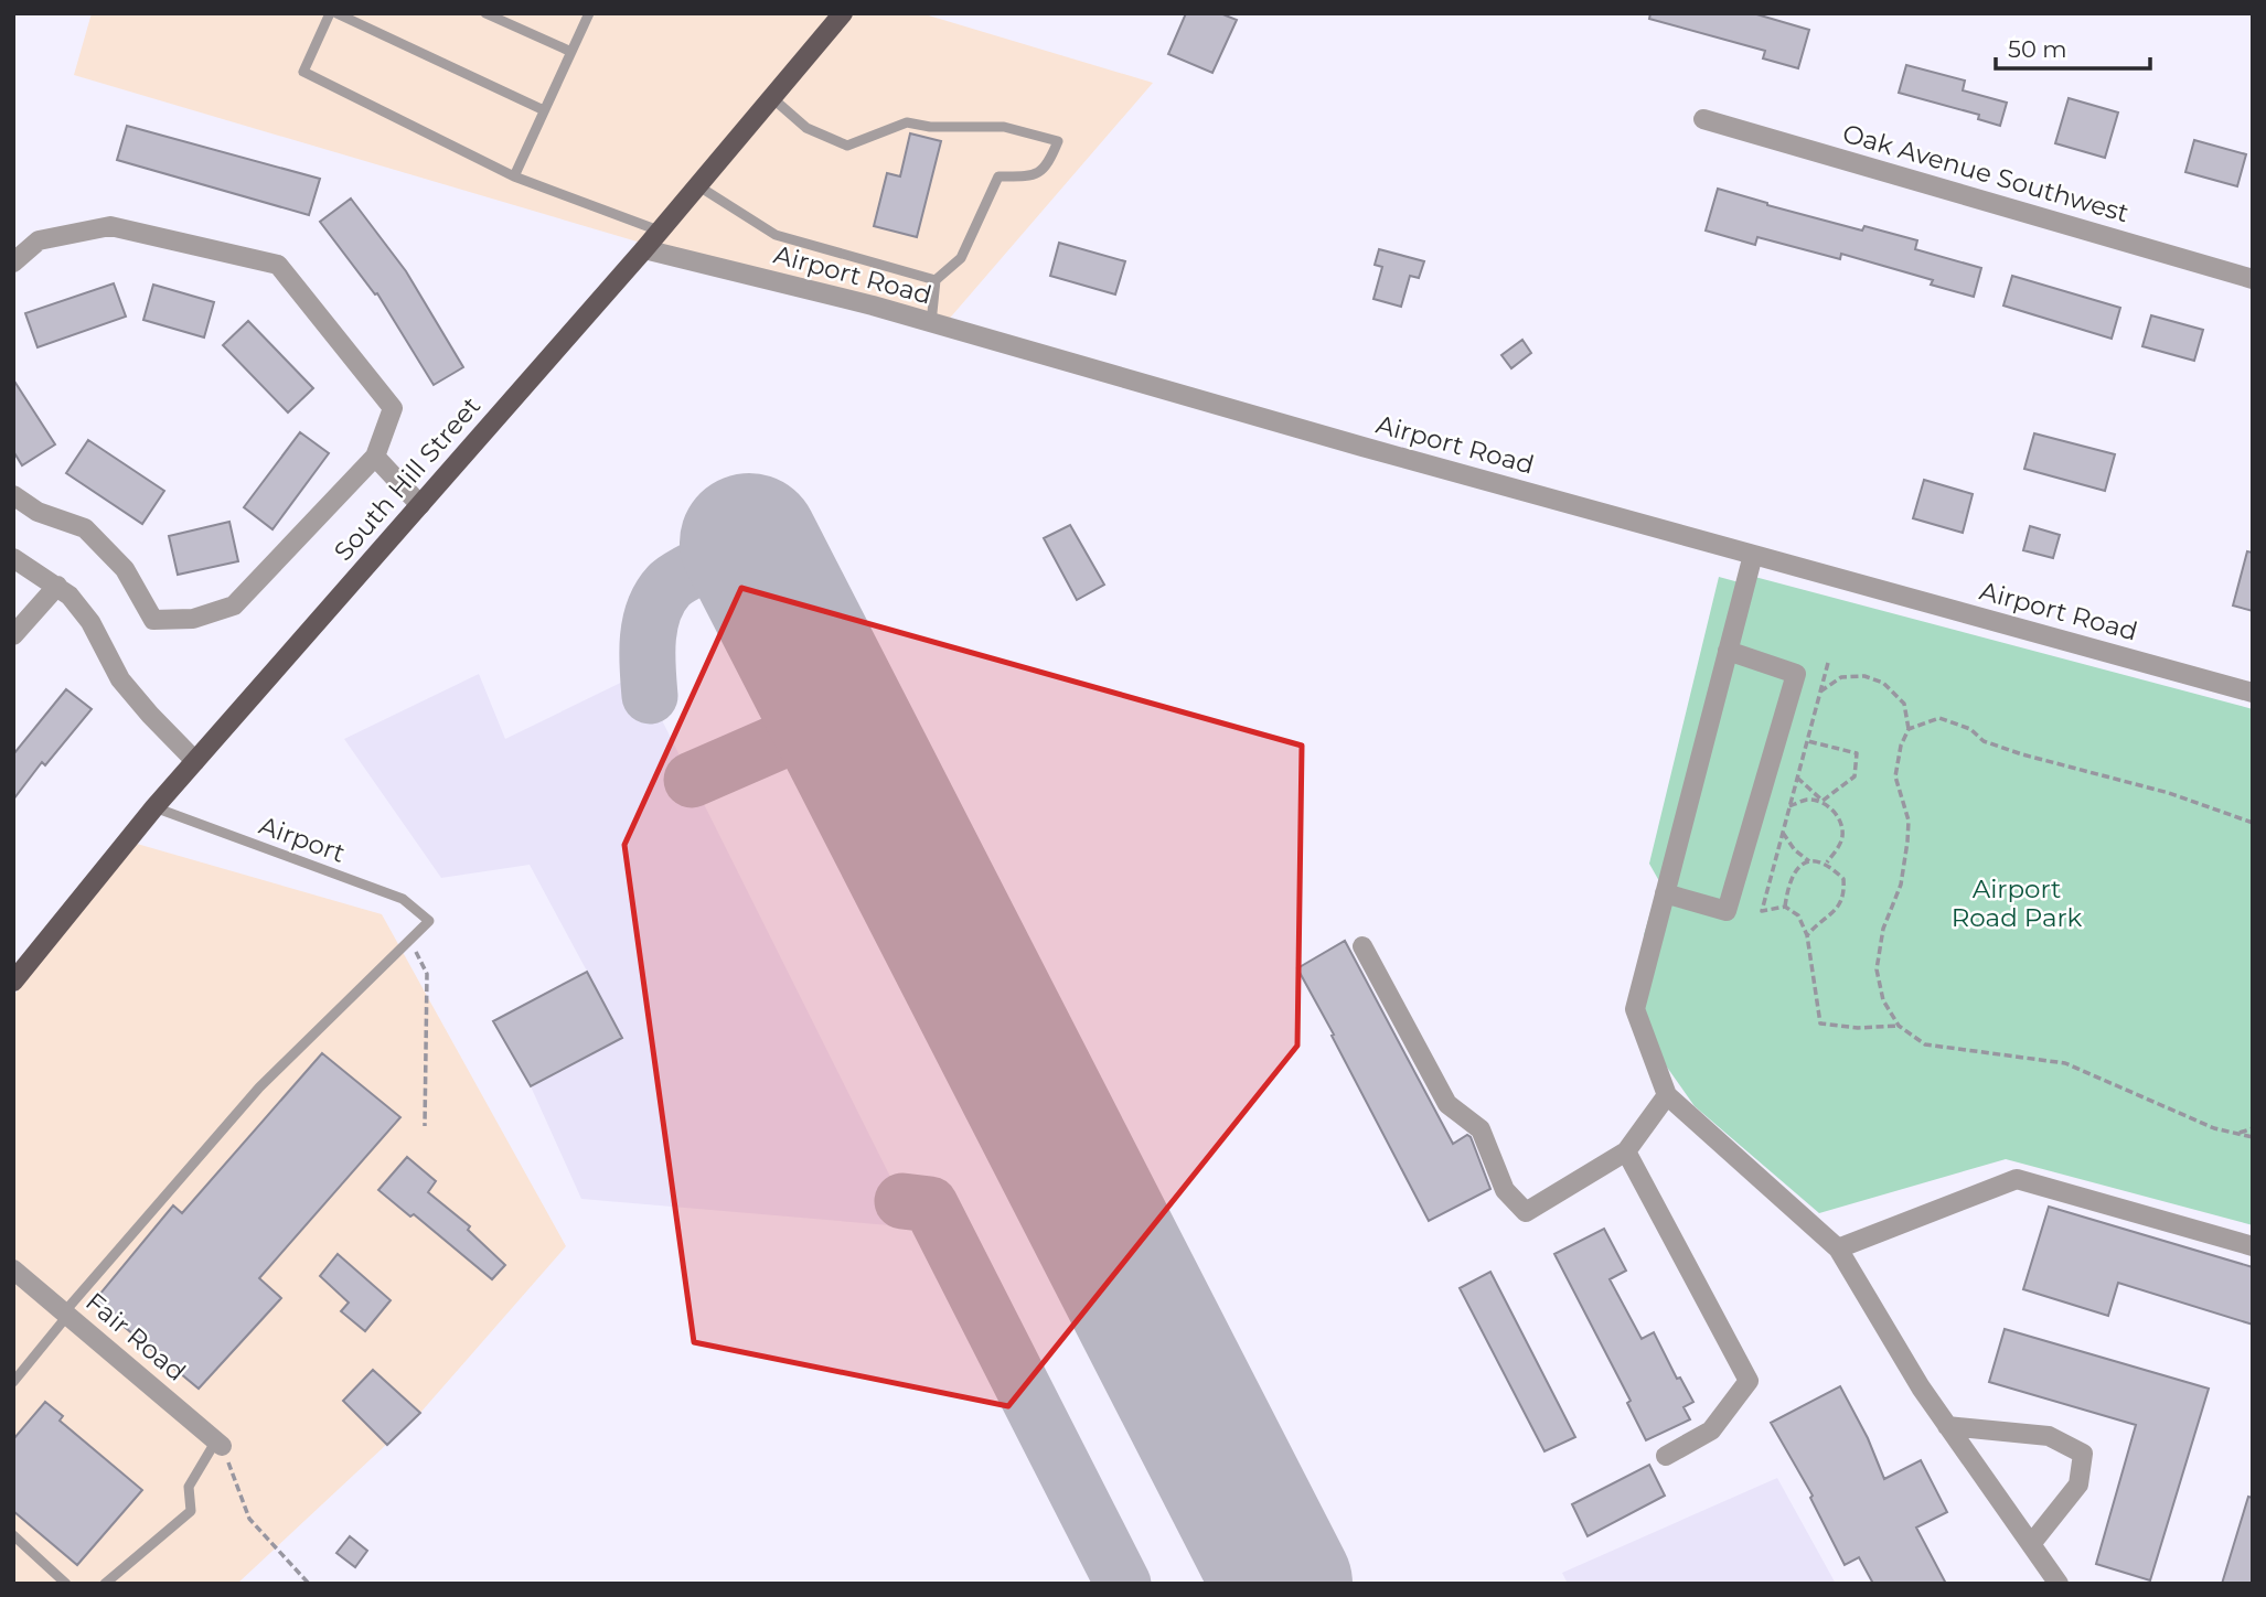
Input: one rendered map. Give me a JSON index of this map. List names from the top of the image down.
{
  "streets": {
    "main road": ["South Hill Street"],
    "street": ["Oak Avenue Southwest", "Airport Road", "Fair Road"],
    "lane": ["Airport"]
  },
  "crossings": [
    ["Airport Road", "South Hill Street"],
    ["South Hill Street", "Airport"]
  ],
  "parks": ["Airport Road Park"],
  "scale_bar": "50 m"
}
